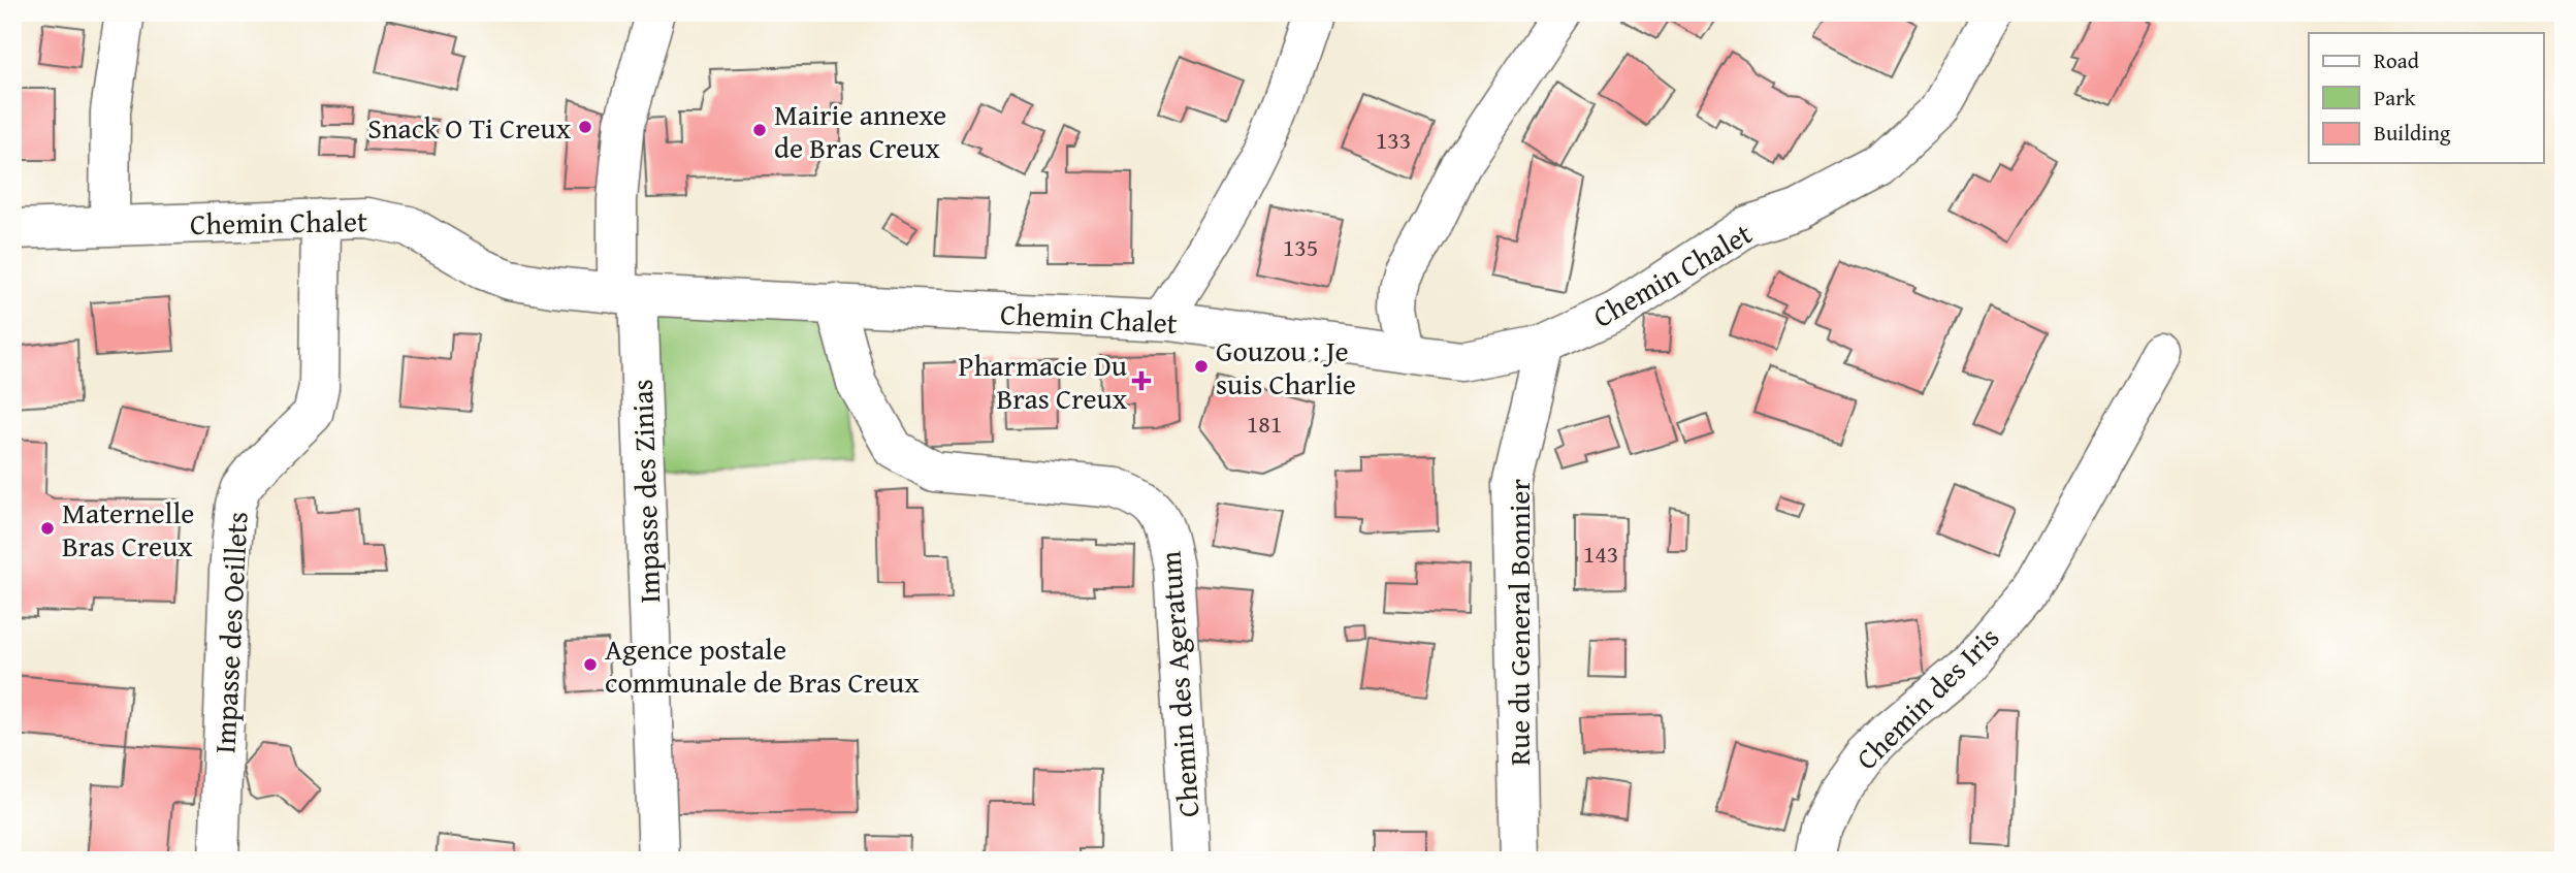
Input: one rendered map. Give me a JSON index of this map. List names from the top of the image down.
{
  "streets": {
    "street": [
      "Chemin Chalet",
      "Impasse des Zinias",
      "Rue du General Bonnier",
      "Impasse des Oeillets",
      "Chemin des Ageratum",
      "Chemin des Iris"
    ]
  },
  "crossings": [
    ["Chemin Chalet", "Impasse des Zinias"],
    ["Chemin Chalet", "Rue du General Bonnier"],
    ["Chemin Chalet", "Impasse des Oeillets"],
    ["Chemin Chalet", "Chemin des Ageratum"]
  ],
  "places": {
    "other": [
      "Snack O Ti Creux",
      "Mairie annexe de Bras Creux",
      "Gouzou : Je suis Charlie",
      "Maternelle Bras Creux",
      "Agence postale communale de Bras Creux"
    ],
    "health": ["Pharmacie Du Bras Creux"]
  },
  "house_numbers": [
    "133",
    "135",
    "181",
    "143"
  ],
  "legend": ["Road", "Park", "Building"]
}
